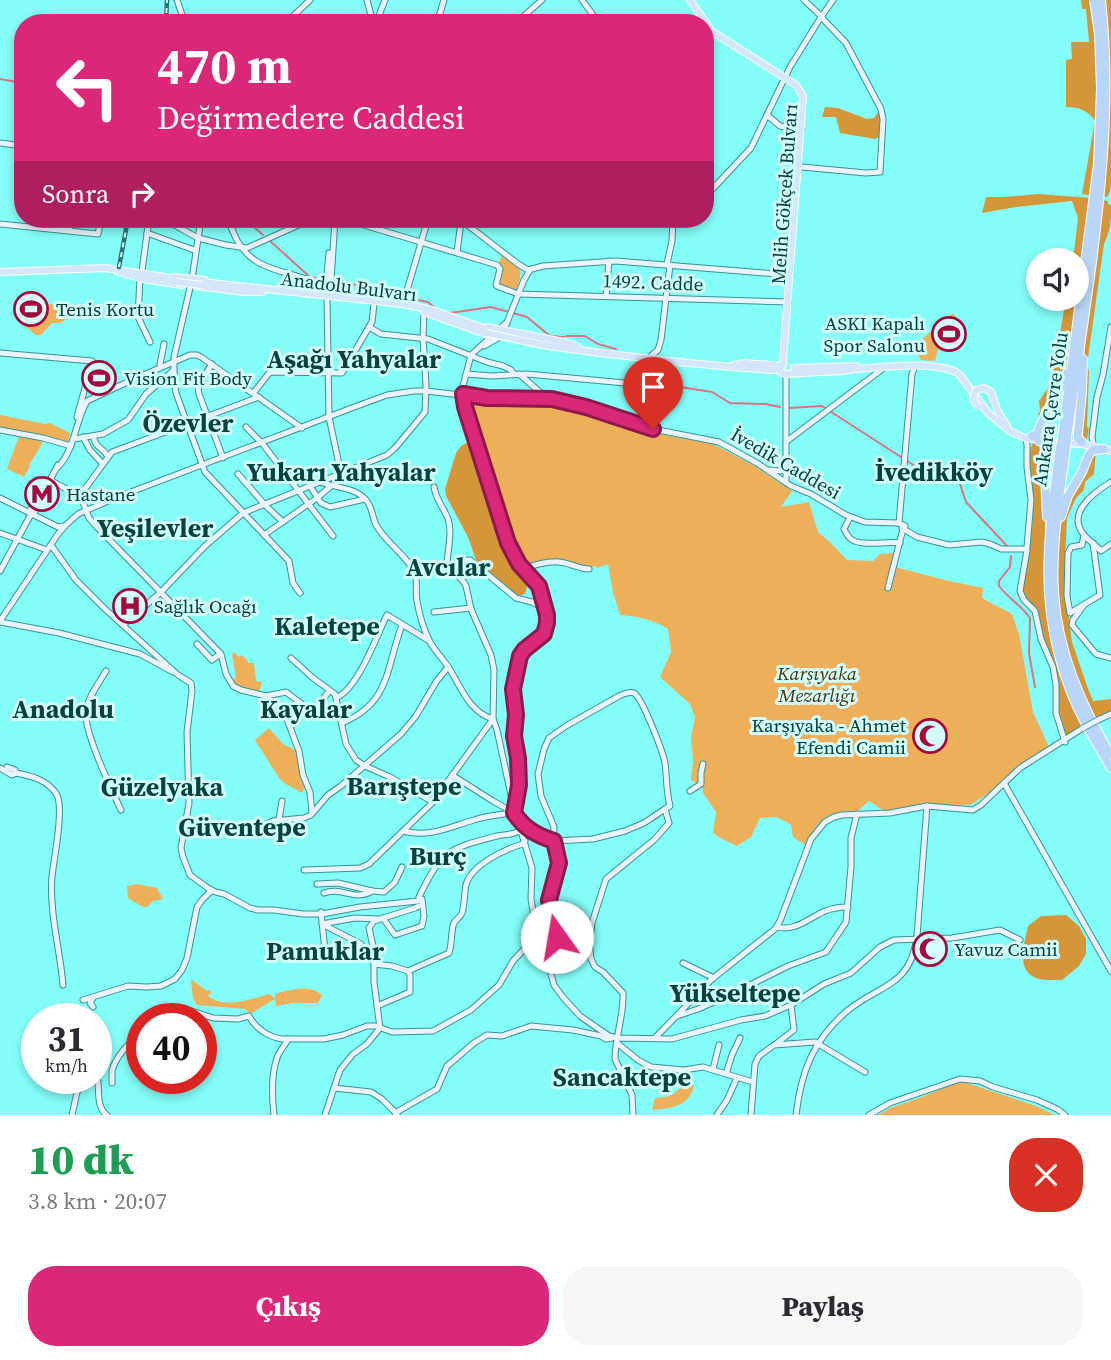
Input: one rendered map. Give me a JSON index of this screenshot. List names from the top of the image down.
{
  "streets": {
    "highway": ["Ankara Çevre Yolu"],
    "main road": ["Melih Gökçek Bulvarı", "Anadolu Bulvarı"],
    "street": ["1492. Cadde", "İvedik Caddesi"]
  },
  "crossings": [
    ["Melih Gökçek Bulvarı", "1492. Cadde"],
    ["Melih Gökçek Bulvarı", "Anadolu Bulvarı"],
    ["Melih Gökçek Bulvarı", "İvedik Caddesi"]
  ],
  "districts": [
    "Aşağı Yahyalar",
    "Özevler",
    "Yukarı Yahyalar",
    "İvedikköy",
    "Yeşilevler",
    "Avcılar",
    "Kaletepe",
    "Anadolu",
    "Kayalar",
    "Barıştepe",
    "Güzelyaka",
    "Güventepe",
    "Burç",
    "Pamuklar",
    "Yükseltepe",
    "Sancaktepe"
  ],
  "parks": ["Karşıyaka Mezarlığı"],
  "places": {
    "sports": ["Tenis Kortu", "ASKI Kapalı Spor Salonu", "Vision Fit Body"],
    "metro station": ["Hastane"],
    "hospital": ["Sağlık Ocağı"],
    "mosque": ["Karşıyaka - Ahmet Efendi Camii", "Yavuz Camii"]
  },
  "page": {
    "turn": ["470 m", "Değirmedere Caddesi"],
    "then": "Sonra",
    "speed": "31 km/h",
    "limit": "40",
    "heading": ["10 dk", "3.8 km · 20:07"],
    "buttons": ["Çıkış", "Paylaş"]
  }
}
